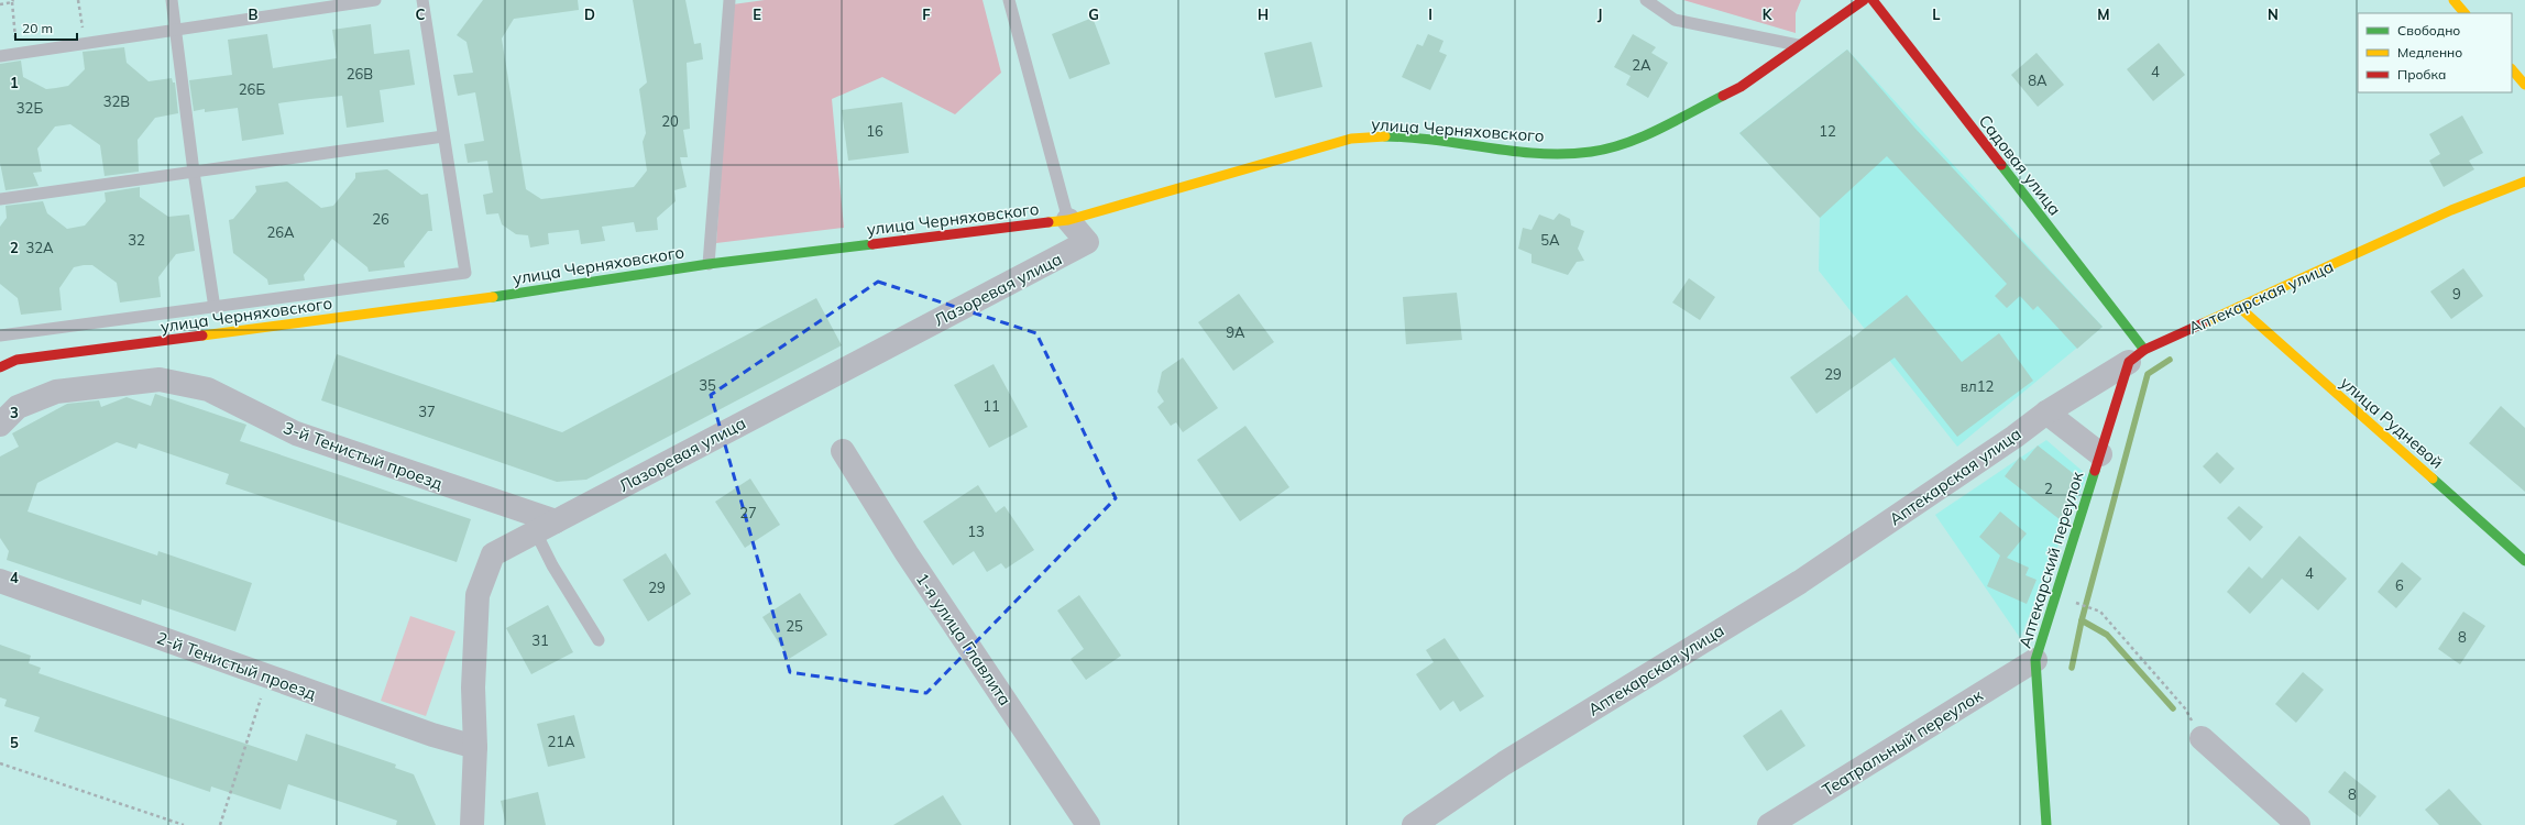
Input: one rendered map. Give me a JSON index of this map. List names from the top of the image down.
{
  "streets": {
    "street": [
      "улица Черняховского",
      "Садовая улица",
      "Лазоревая улица",
      "Аптекарская улица",
      "улица Рудневой",
      "3-й Тенистый проезд",
      "Аптекарский переулок",
      "1-я улица Главлита",
      "2-й Тенистый проезд",
      "Театральный переулок"
    ]
  },
  "crossings": [
    ["улица Черняховского", "Лазоревая улица"],
    ["Садовая улица", "Аптекарская улица"],
    ["Садовая улица", "Аптекарский переулок"],
    ["Лазоревая улица", "3-й Тенистый проезд"],
    ["Лазоревая улица", "2-й Тенистый проезд"],
    ["Аптекарская улица", "улица Рудневой"],
    ["Аптекарская улица", "Аптекарский переулок"],
    ["Аптекарский переулок", "Театральный переулок"]
  ],
  "house_numbers": [
    "2А",
    "4",
    "26В",
    "8А",
    "26Б",
    "32В",
    "32Б",
    "20",
    "16",
    "12",
    "26",
    "26А",
    "32",
    "5А",
    "32А",
    "9",
    "9А",
    "29",
    "35",
    "вл12",
    "11",
    "37",
    "2",
    "27",
    "13",
    "4",
    "6",
    "29",
    "25",
    "8",
    "31",
    "21А",
    "8"
  ],
  "legend": ["Свободно", "Медленно", "Пробка"],
  "scale_bar": "20 m",
  "grid": {
    "columns": [
      "B",
      "C",
      "D",
      "E",
      "F",
      "G",
      "H",
      "I",
      "J",
      "K",
      "L",
      "M",
      "N"
    ],
    "rows": [
      "1",
      "2",
      "3",
      "4",
      "5"
    ]
  }
}
